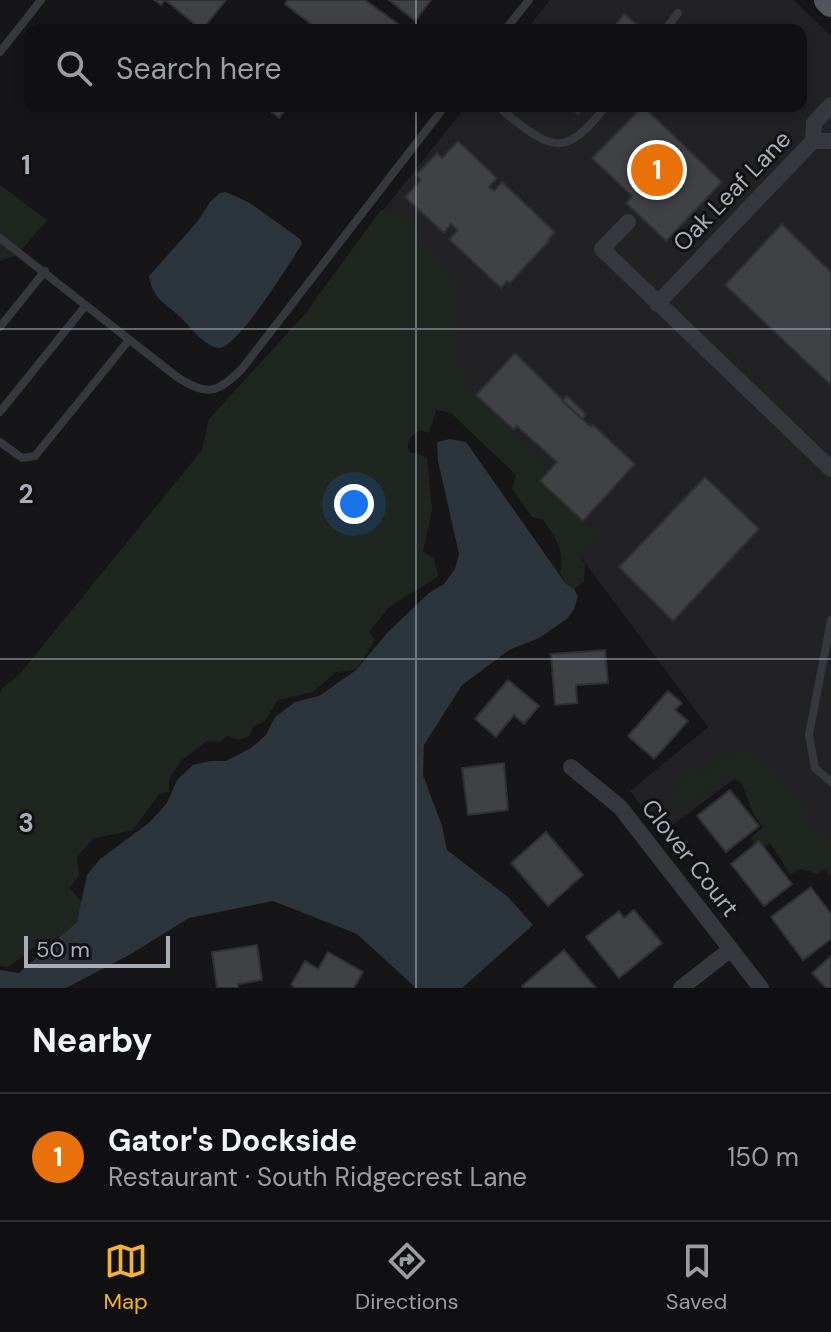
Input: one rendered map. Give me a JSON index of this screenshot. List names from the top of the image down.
{
  "streets": {
    "street": ["Oak Leaf Lane", "Clover Court"]
  },
  "scale_bar": "50 m",
  "page": {
    "search": "Search here",
    "pins": "1",
    "scale": "50 m",
    "heading": "Nearby",
    "list": [
      {
        "mark": "1",
        "name": "Gator's Dockside",
        "note": "Restaurant · South Ridgecrest Lane",
        "value": "150 m"
      }
    ],
    "nav": ["Map", "Directions", "Saved"]
  },
  "grid": {
    "rows": ["1", "2", "3"]
  }
}
